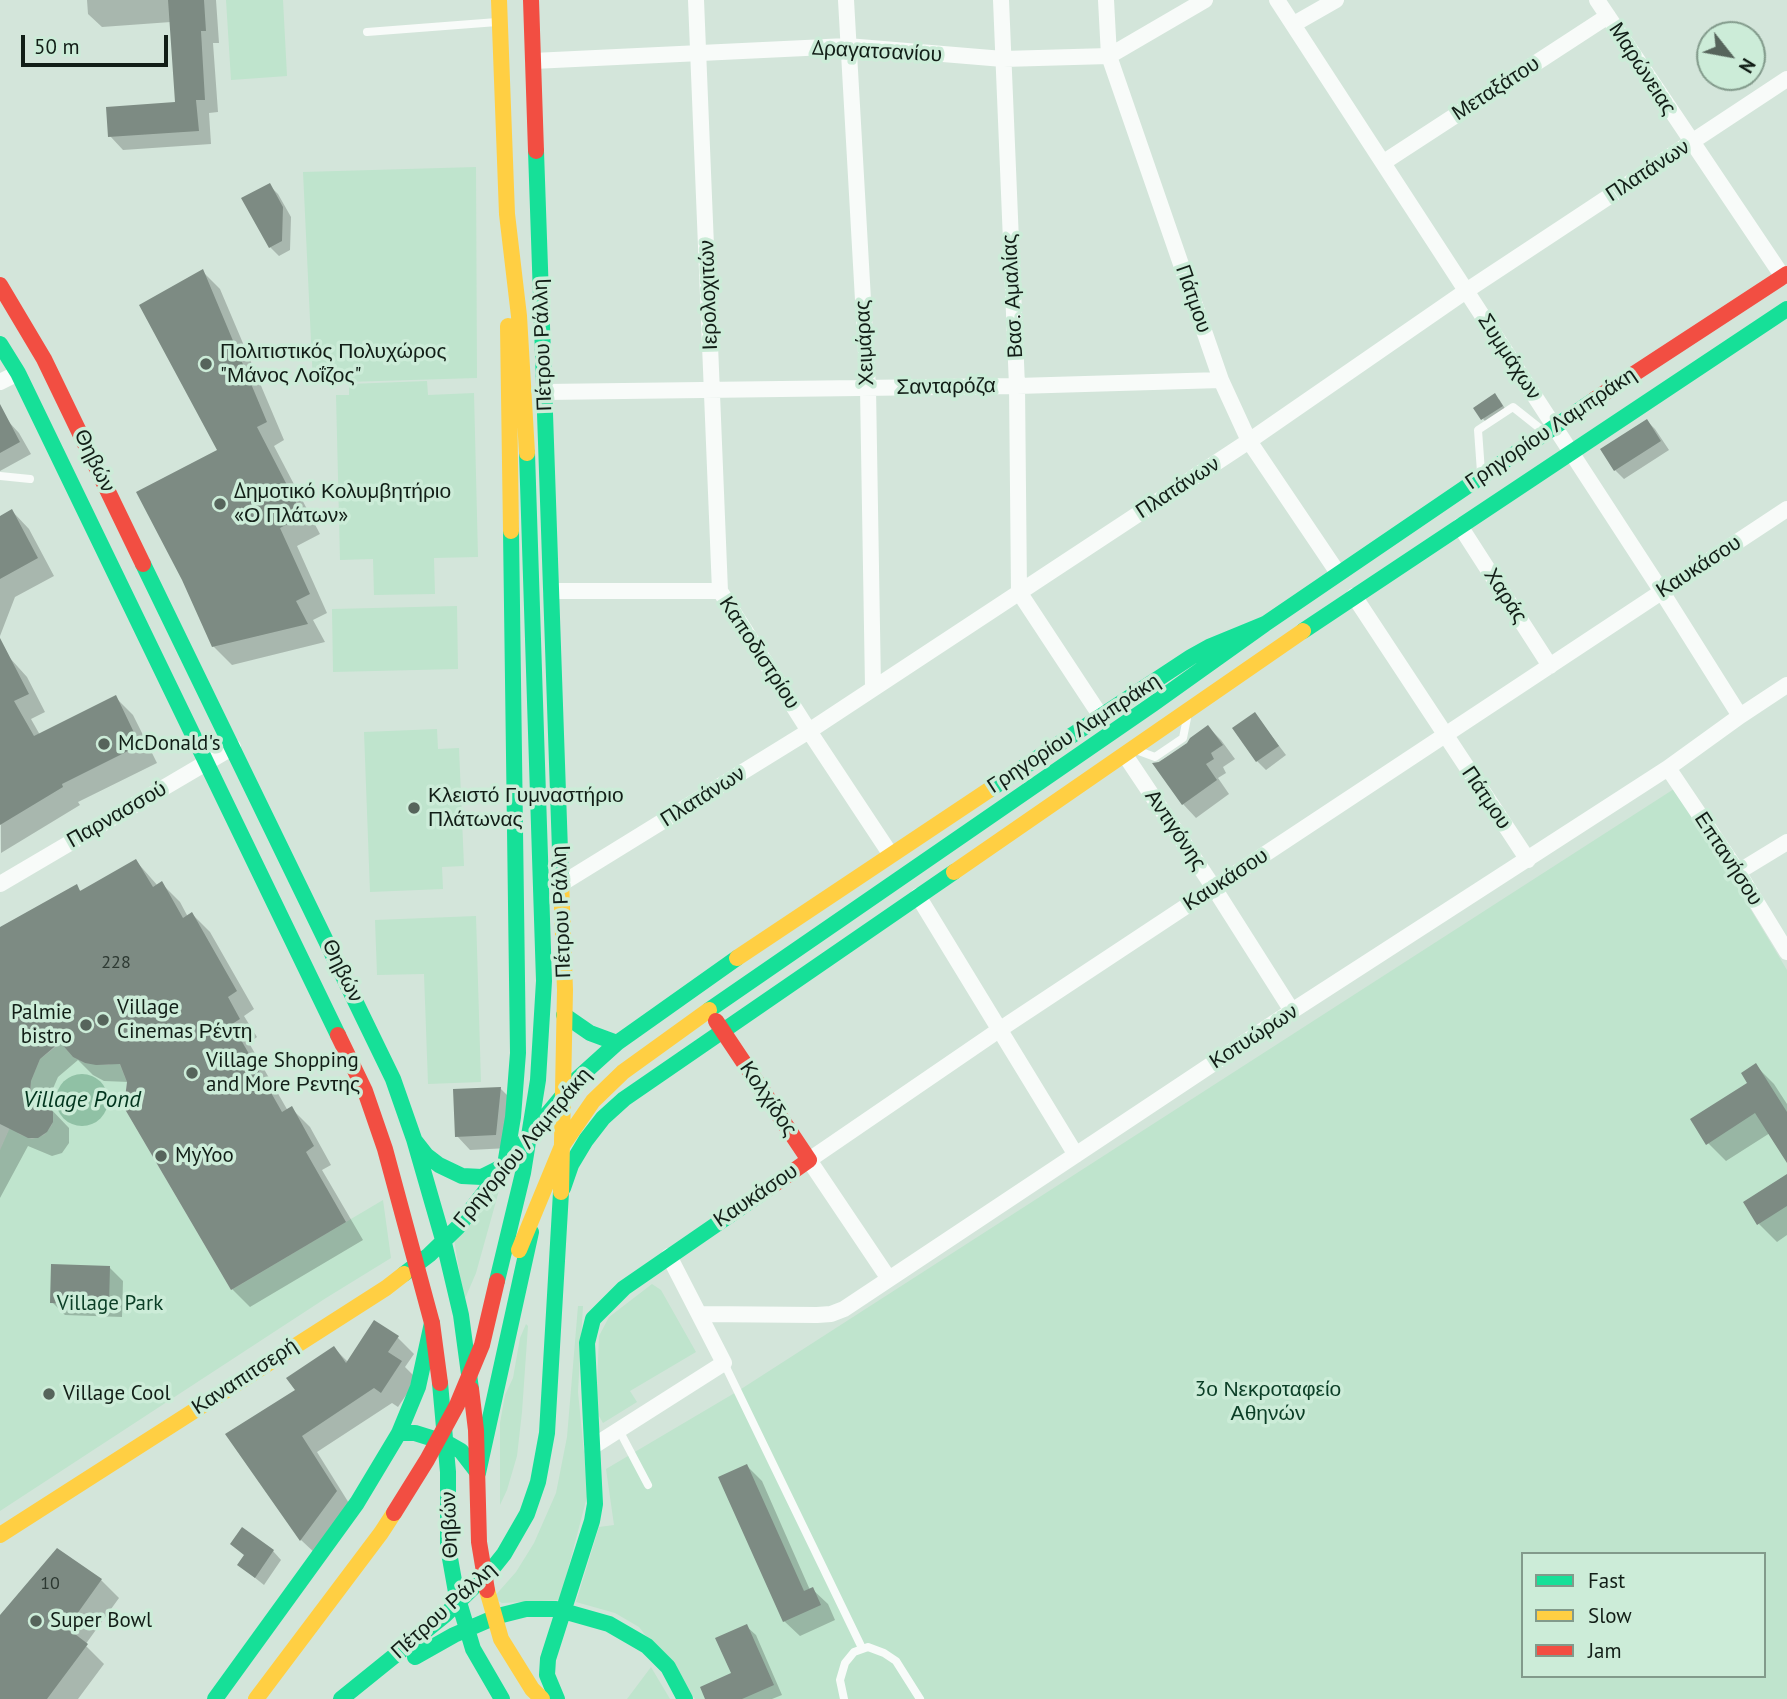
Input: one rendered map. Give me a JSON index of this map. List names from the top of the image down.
{
  "streets": {
    "main road": [
      "Πέτρου Ράλλη",
      "Γρηγορίου Λαμπράκη",
      "Θηβών",
      "Καυκάσου",
      "Κολχίδος",
      "Καναπιτσερή"
    ],
    "street": [
      "Δραγατσανίου",
      "Μαρώνειας",
      "Μεταξάτου",
      "Πλατάνων",
      "Ιερολοχιτών",
      "Βασ. Αμαλίας",
      "Πάτμου",
      "Χειμάρας",
      "Συμμάχων",
      "Σανταρόζα",
      "Χαράς",
      "Καποδιστρίου",
      "Παρνασσού",
      "Αντιγόνης",
      "Επτανήσου",
      "Κοτυώρων"
    ]
  },
  "crossings": [
    ["Δραγατσανίου", "Ιερολοχιτών"],
    ["Δραγατσανίου", "Βασ. Αμαλίας"],
    ["Δραγατσανίου", "Πάτμου"],
    ["Δραγατσανίου", "Χειμάρας"],
    ["Δραγατσανίου", "Πέτρου Ράλλη"],
    ["Μαρώνειας", "Μεταξάτου"],
    ["Μαρώνειας", "Πλατάνων"],
    ["Μαρώνειας", "Γρηγορίου Λαμπράκη"],
    ["Μεταξάτου", "Συμμάχων"],
    ["Πλατάνων", "Βασ. Αμαλίας"],
    ["Πλατάνων", "Πάτμου"],
    ["Πλατάνων", "Χειμάρας"],
    ["Πλατάνων", "Πέτρου Ράλλη"],
    ["Πλατάνων", "Συμμάχων"],
    ["Πλατάνων", "Καποδιστρίου"],
    ["Ιερολοχιτών", "Σανταρόζα"],
    ["Ιερολοχιτών", "Καποδιστρίου"],
    ["Βασ. Αμαλίας", "Σανταρόζα"],
    ["Πάτμου", "Σανταρόζα"],
    ["Πάτμου", "Γρηγορίου Λαμπράκη"],
    ["Πάτμου", "Καυκάσου"],
    ["Πάτμου", "Κοτυώρων"],
    ["Χειμάρας", "Σανταρόζα"],
    ["Πέτρου Ράλλη", "Σανταρόζα"],
    ["Πέτρου Ράλλη", "Γρηγορίου Λαμπράκη"],
    ["Πέτρου Ράλλη", "Καποδιστρίου"],
    ["Συμμάχων", "Γρηγορίου Λαμπράκη"],
    ["Συμμάχων", "Καυκάσου"],
    ["Συμμάχων", "Κοτυώρων"],
    ["Γρηγορίου Λαμπράκη", "Θηβών"],
    ["Γρηγορίου Λαμπράκη", "Χαράς"],
    ["Γρηγορίου Λαμπράκη", "Καποδιστρίου"],
    ["Γρηγορίου Λαμπράκη", "Αντιγόνης"],
    ["Γρηγορίου Λαμπράκη", "Κολχίδος"],
    ["Γρηγορίου Λαμπράκη", "Καναπιτσερή"],
    ["Θηβών", "Παρνασσού"],
    ["Θηβών", "Καναπιτσερή"],
    ["Καυκάσου", "Χαράς"],
    ["Καυκάσου", "Αντιγόνης"],
    ["Καυκάσου", "Κολχίδος"],
    ["Αντιγόνης", "Κοτυώρων"],
    ["Επτανήσου", "Κοτυώρων"],
    ["Κοτυώρων", "Κολχίδος"]
  ],
  "water": ["Village Pond"],
  "parks": ["Village Park", "3ο Νεκροταφείο Αθηνών"],
  "places": [
    "Πολιτιστικός Πολυχώρος \"Μάνος Λοΐζος\"",
    "Δημοτικό Κολυμβητήριο «Ο Πλάτων»",
    "McDonald's",
    "Κλειστό Γυμναστήριο Πλάτωνας",
    "Village Cinemas Ρέντη",
    "Palmie bistro",
    "Village Shopping and More Ρεντης",
    "MyYoo",
    "Village Cool",
    "Super Bowl"
  ],
  "house_numbers": ["228", "10"],
  "legend": ["Fast", "Slow", "Jam"],
  "scale_bar": "50 m",
  "north": "bottom right"
}
